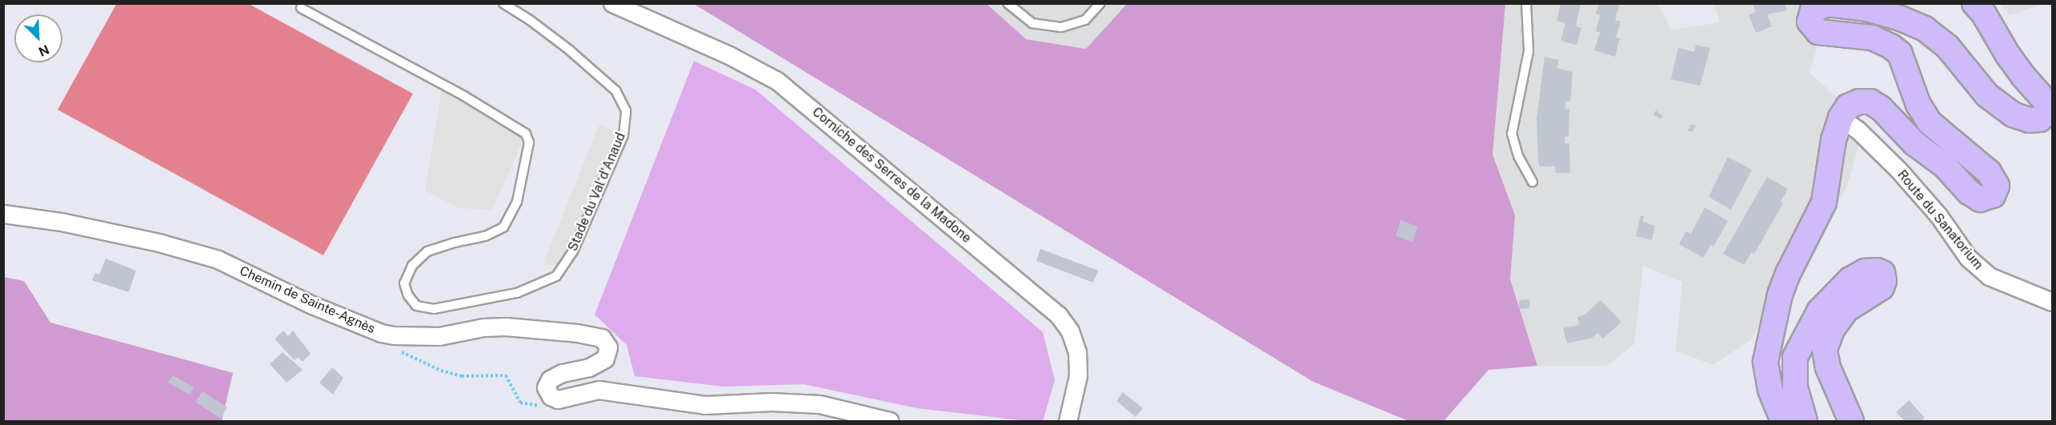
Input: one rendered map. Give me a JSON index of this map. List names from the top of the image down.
{
  "streets": {
    "street": ["Corniche des Serres de la Madone", "Route du Sanatorium", "Chemin de Sainte-Agnès"],
    "lane": ["Stade du Val d'Anaud"]
  },
  "north": "bottom right"
}
